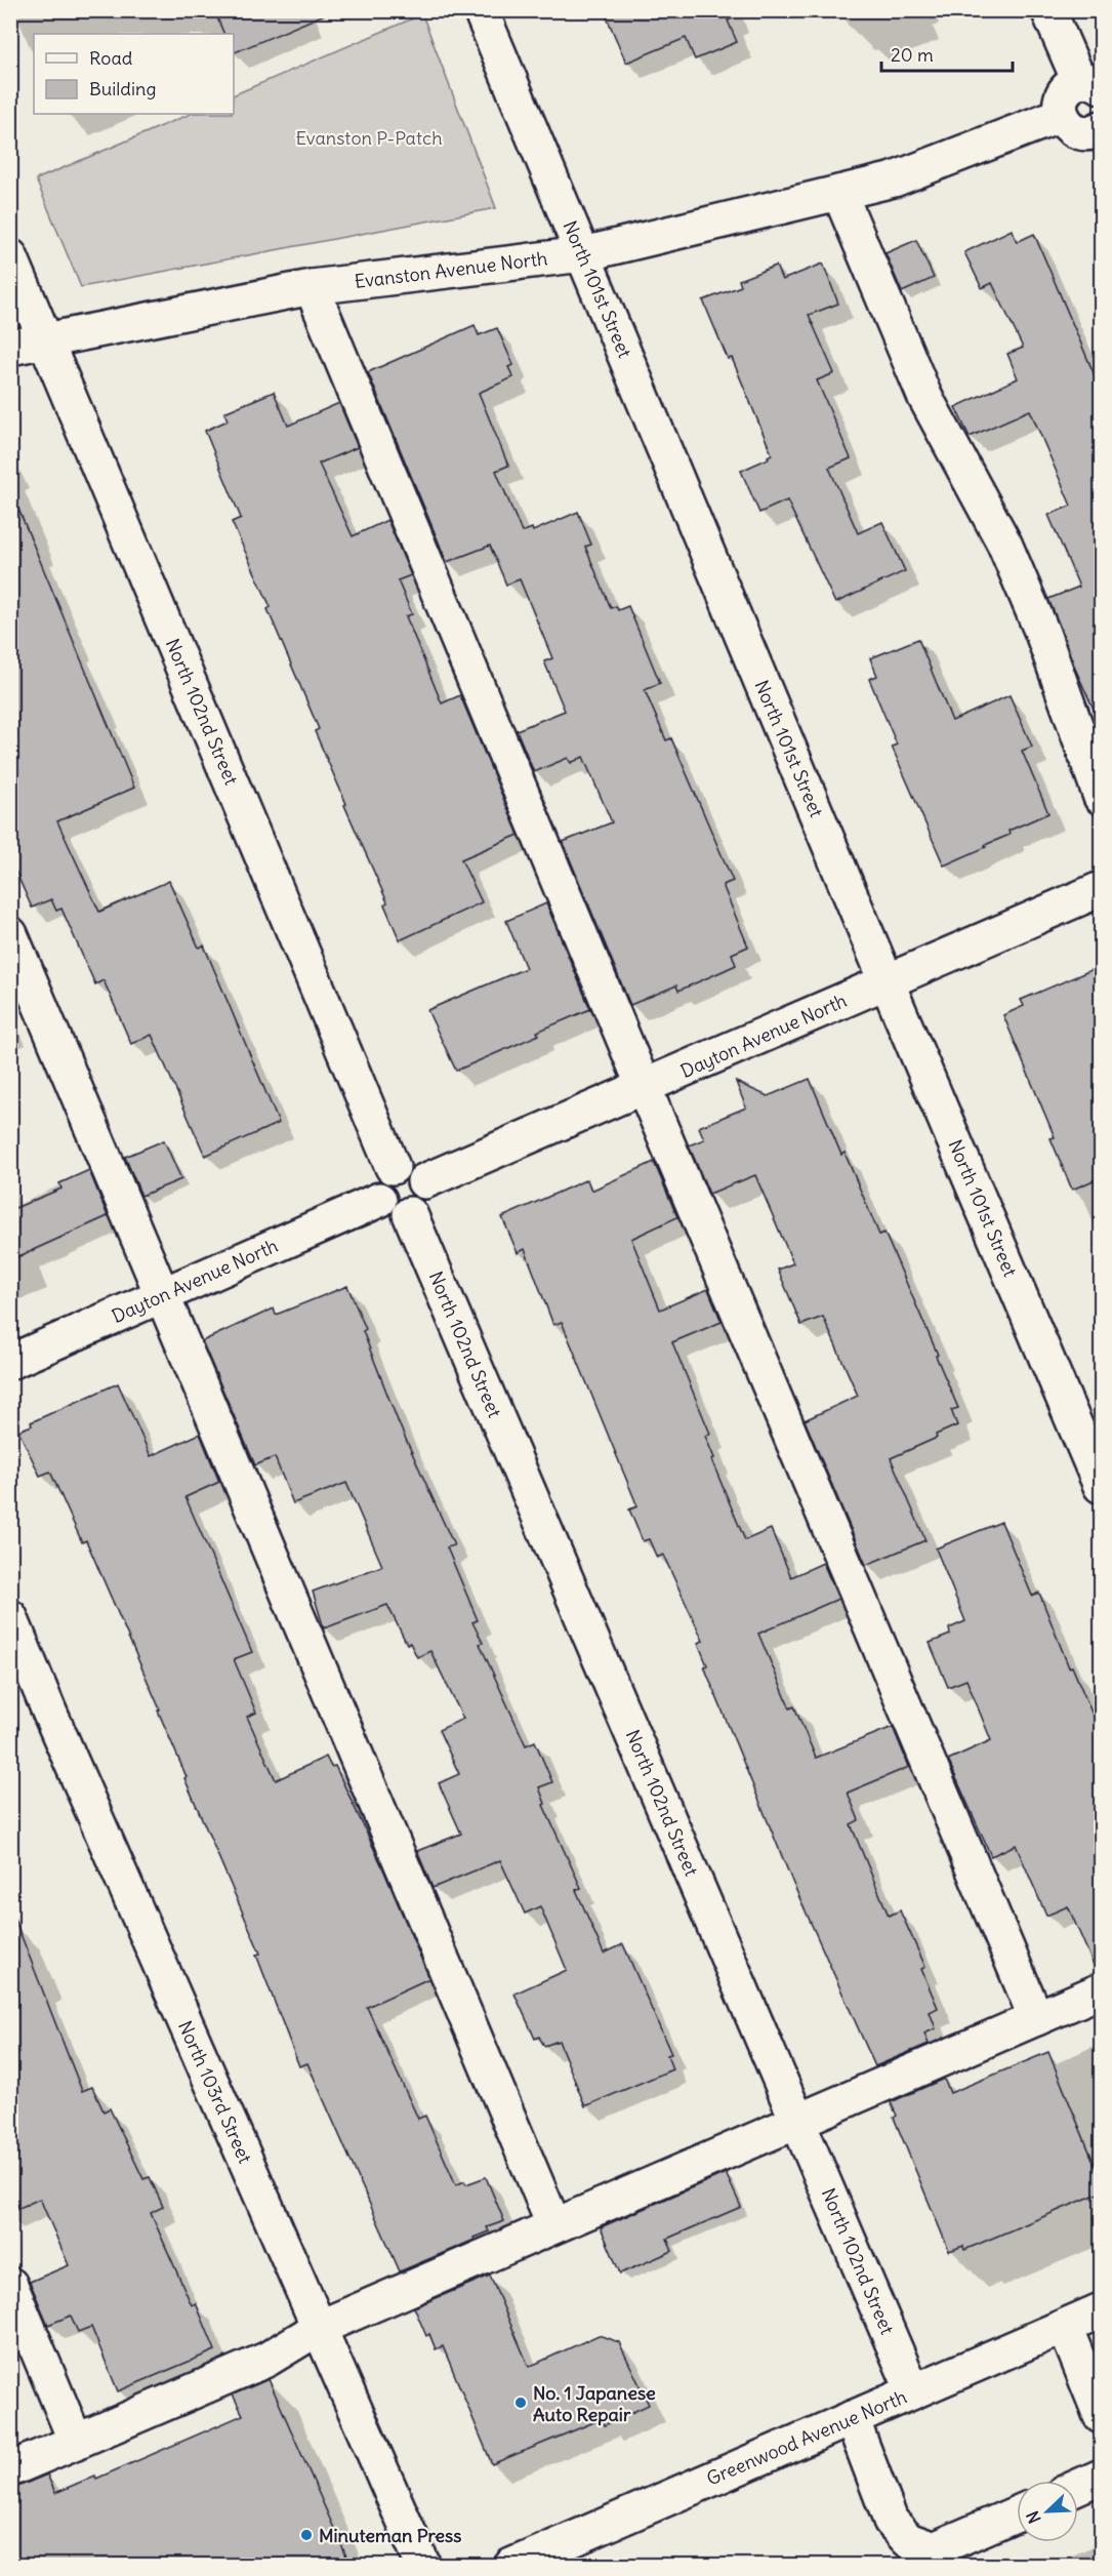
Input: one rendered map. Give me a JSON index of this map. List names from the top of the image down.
{
  "streets": {
    "street": [
      "Evanston Avenue North",
      "North 101st Street",
      "North 102nd Street",
      "Dayton Avenue North",
      "North 103rd Street",
      "Greenwood Avenue North"
    ]
  },
  "crossings": [
    ["Evanston Avenue North", "North 101st Street"],
    ["Evanston Avenue North", "North 102nd Street"],
    ["North 101st Street", "Dayton Avenue North"],
    ["North 102nd Street", "Dayton Avenue North"],
    ["North 102nd Street", "Greenwood Avenue North"]
  ],
  "parks": ["Evanston P-Patch"],
  "places": ["No. 1 Japanese Auto Repair", "Minuteman Press"],
  "legend": ["Road", "Building"],
  "scale_bar": "20 m",
  "north": "bottom left"
}
